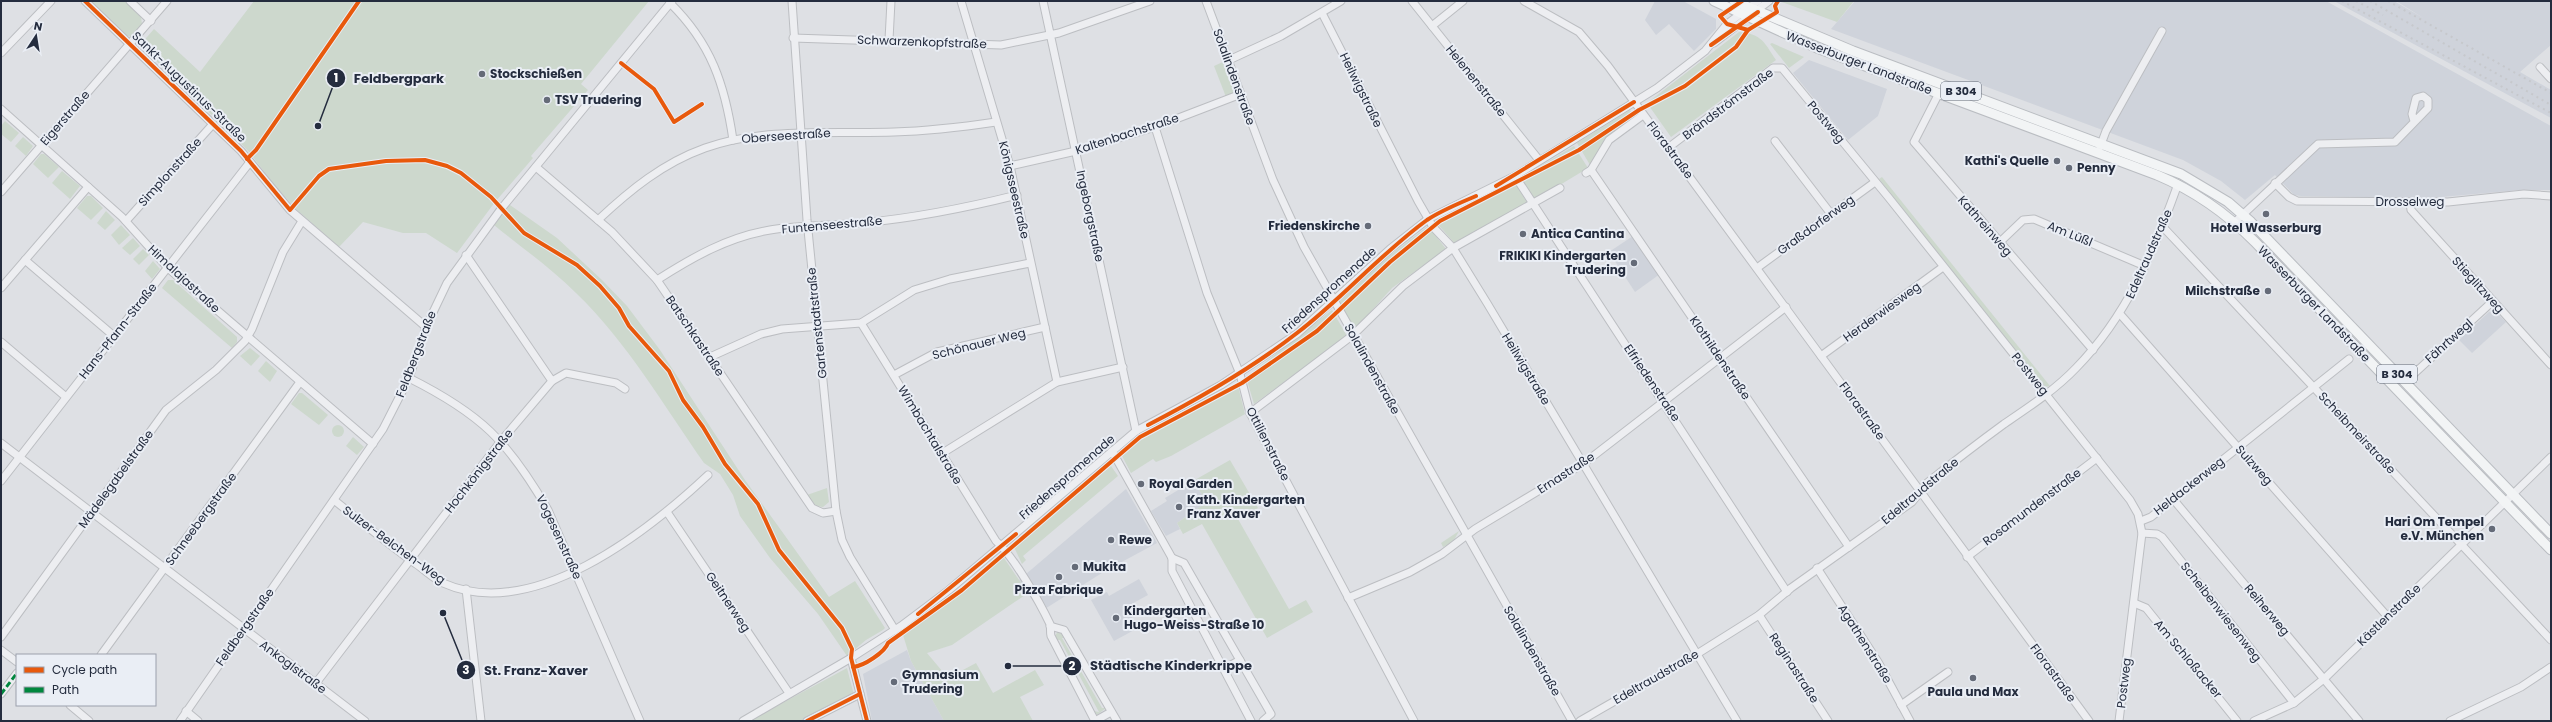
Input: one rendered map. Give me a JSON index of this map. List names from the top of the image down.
{
  "streets": {
    "main road": ["Wasserburger Landstraße", "B 304"],
    "street": [
      "Schwarzenkopfstraße",
      "Solalindenstraße",
      "Helenenstraße",
      "Sankt-Augustinus-Straße",
      "Heilwigstraße",
      "Brändströmstraße",
      "Eigerstraße",
      "Postweg",
      "Kaltenbachstraße",
      "Oberseestraße",
      "Florastraße",
      "Simplonstraße",
      "Königsseestraße",
      "Drosselweg",
      "Ingeborgstraße",
      "Funtenseestraße",
      "Graßdorferweg",
      "Kathreinweg",
      "Am Lüßl",
      "Edeltraudstraße",
      "Himalajastraße",
      "Stieglitzweg",
      "Friedenspromenade",
      "Herderwiesweg",
      "Gartenstadtstraße",
      "Hans-Pfann-Straße",
      "Batschkastraße",
      "Fährtwegl",
      "Schönauer Weg",
      "Feldbergstraße",
      "Klothildenstraße",
      "Elfriedenstraße",
      "Scheibmeirstraße",
      "Wimbachtalstraße",
      "Ottilienstraße",
      "Sulzweg",
      "Hochkönigstraße",
      "Ernastraße",
      "Mädelegabelstraße",
      "Heldackerweg",
      "Rosamundenstraße",
      "Schneebergstraße",
      "Vogesenstraße",
      "Sulzer-Belchen-Weg",
      "Geitnerweg",
      "Reiherweg",
      "Scheibenwiesenweg",
      "Kästlenstraße",
      "Agathenstraße",
      "Am Schloßacker",
      "Ankoglstraße",
      "Reginastraße"
    ]
  },
  "crossings": [
    ["Schwarzenkopfstraße", "Königsseestraße"],
    ["Schwarzenkopfstraße", "Ingeborgstraße"],
    ["Schwarzenkopfstraße", "Gartenstadtstraße"],
    ["Wasserburger Landstraße", "Kathreinweg"],
    ["Wasserburger Landstraße", "Edeltraudstraße"],
    ["Wasserburger Landstraße", "Friedenspromenade"],
    ["Wasserburger Landstraße", "Fährtwegl"],
    ["Wasserburger Landstraße", "Kästlenstraße"],
    ["Solalindenstraße", "Kaltenbachstraße"],
    ["Solalindenstraße", "Friedenspromenade"],
    ["Solalindenstraße", "Ernastraße"],
    ["Helenenstraße", "Friedenspromenade"],
    ["Sankt-Augustinus-Straße", "Eigerstraße"],
    ["Sankt-Augustinus-Straße", "Simplonstraße"],
    ["Sankt-Augustinus-Straße", "Hans-Pfann-Straße"],
    ["Sankt-Augustinus-Straße", "Feldbergstraße"],
    ["Sankt-Augustinus-Straße", "Mädelegabelstraße"],
    ["Heilwigstraße", "Edeltraudstraße"],
    ["Heilwigstraße", "Friedenspromenade"],
    ["Heilwigstraße", "Ernastraße"],
    ["Brändströmstraße", "Postweg"],
    ["Brändströmstraße", "Florastraße"],
    ["Eigerstraße", "Himalajastraße"],
    ["Postweg", "Graßdorferweg"],
    ["Postweg", "Edeltraudstraße"],
    ["Postweg", "Herderwiesweg"],
    ["Postweg", "Heldackerweg"],
    ["Postweg", "Rosamundenstraße"],
    ["Postweg", "Scheibenwiesenweg"],
    ["Postweg", "Am Schloßacker"],
    ["Kaltenbachstraße", "Königsseestraße"],
    ["Kaltenbachstraße", "Ingeborgstraße"],
    ["Kaltenbachstraße", "Ottilienstraße"],
    ["Oberseestraße", "Königsseestraße"],
    ["Oberseestraße", "Gartenstadtstraße"],
    ["Oberseestraße", "Batschkastraße"],
    ["Florastraße", "Graßdorferweg"],
    ["Florastraße", "Edeltraudstraße"],
    ["Florastraße", "Friedenspromenade"],
    ["Florastraße", "Herderwiesweg"],
    ["Florastraße", "Klothildenstraße"],
    ["Florastraße", "Ernastraße"],
    ["Florastraße", "Rosamundenstraße"],
    ["Simplonstraße", "Himalajastraße"],
    ["Königsseestraße", "Funtenseestraße"],
    ["Königsseestraße", "Schönauer Weg"],
    ["Drosselweg", "Stieglitzweg"],
    ["Ingeborgstraße", "Friedenspromenade"],
    ["Funtenseestraße", "Gartenstadtstraße"],
    ["Funtenseestraße", "Batschkastraße"],
    ["Kathreinweg", "Am Lüßl"],
    ["Kathreinweg", "Edeltraudstraße"],
    ["Am Lüßl", "Edeltraudstraße"],
    ["Edeltraudstraße", "Klothildenstraße"],
    ["Edeltraudstraße", "Elfriedenstraße"],
    ["Edeltraudstraße", "Scheibmeirstraße"],
    ["Edeltraudstraße", "Sulzweg"],
    ["Edeltraudstraße", "Agathenstraße"],
    ["Edeltraudstraße", "Reginastraße"],
    ["Himalajastraße", "Hans-Pfann-Straße"],
    ["Himalajastraße", "Feldbergstraße"],
    ["Himalajastraße", "Mädelegabelstraße"],
    ["Himalajastraße", "Schneebergstraße"],
    ["Stieglitzweg", "Fährtwegl"],
    ["Friedenspromenade", "Gartenstadtstraße"],
    ["Friedenspromenade", "Elfriedenstraße"],
    ["Friedenspromenade", "Wimbachtalstraße"],
    ["Friedenspromenade", "Ottilienstraße"],
    ["Friedenspromenade", "Geitnerweg"],
    ["Gartenstadtstraße", "Batschkastraße"],
    ["Hans-Pfann-Straße", "Ankoglstraße"],
    ["Batschkastraße", "Feldbergstraße"],
    ["Schönauer Weg", "Wimbachtalstraße"],
    ["Feldbergstraße", "Vogesenstraße"],
    ["Feldbergstraße", "Sulzer-Belchen-Weg"],
    ["Feldbergstraße", "Ankoglstraße"],
    ["Klothildenstraße", "Ernastraße"],
    ["Elfriedenstraße", "Ernastraße"],
    ["Scheibmeirstraße", "Heldackerweg"],
    ["Scheibmeirstraße", "Kästlenstraße"],
    ["Ottilienstraße", "Ernastraße"],
    ["Sulzweg", "Heldackerweg"],
    ["Sulzweg", "Kästlenstraße"],
    ["Hochkönigstraße", "Vogesenstraße"],
    ["Hochkönigstraße", "Sulzer-Belchen-Weg"],
    ["Hochkönigstraße", "Ankoglstraße"],
    ["Mädelegabelstraße", "Ankoglstraße"],
    ["Heldackerweg", "Reiherweg"],
    ["Schneebergstraße", "Ankoglstraße"],
    ["Vogesenstraße", "Sulzer-Belchen-Weg"],
    ["Sulzer-Belchen-Weg", "Geitnerweg"],
    ["Reiherweg", "Kästlenstraße"],
    ["Scheibenwiesenweg", "Kästlenstraße"]
  ],
  "places": [
    "Stockschießen",
    "TSV Trudering",
    "Feldbergpark",
    "Kathi's Quelle",
    "Penny",
    "Hotel Wasserburg",
    "Friedenskirche",
    "Antica Cantina",
    "FRIKIKI Kindergarten Trudering",
    "Milchstraße",
    "Royal Garden",
    "Kath. Kindergarten Franz Xaver",
    "Hari Om Tempel e.V. München",
    "Rewe",
    "Mukita",
    "Pizza Fabrique",
    "St. Franz-Xaver",
    "Kindergarten Hugo-Weiss-Straße 10",
    "Städtische Kinderkrippe",
    "Paula und Max",
    "Gymnasium Trudering"
  ],
  "legend": ["Cycle path", "Path"],
  "north": "top"
}
